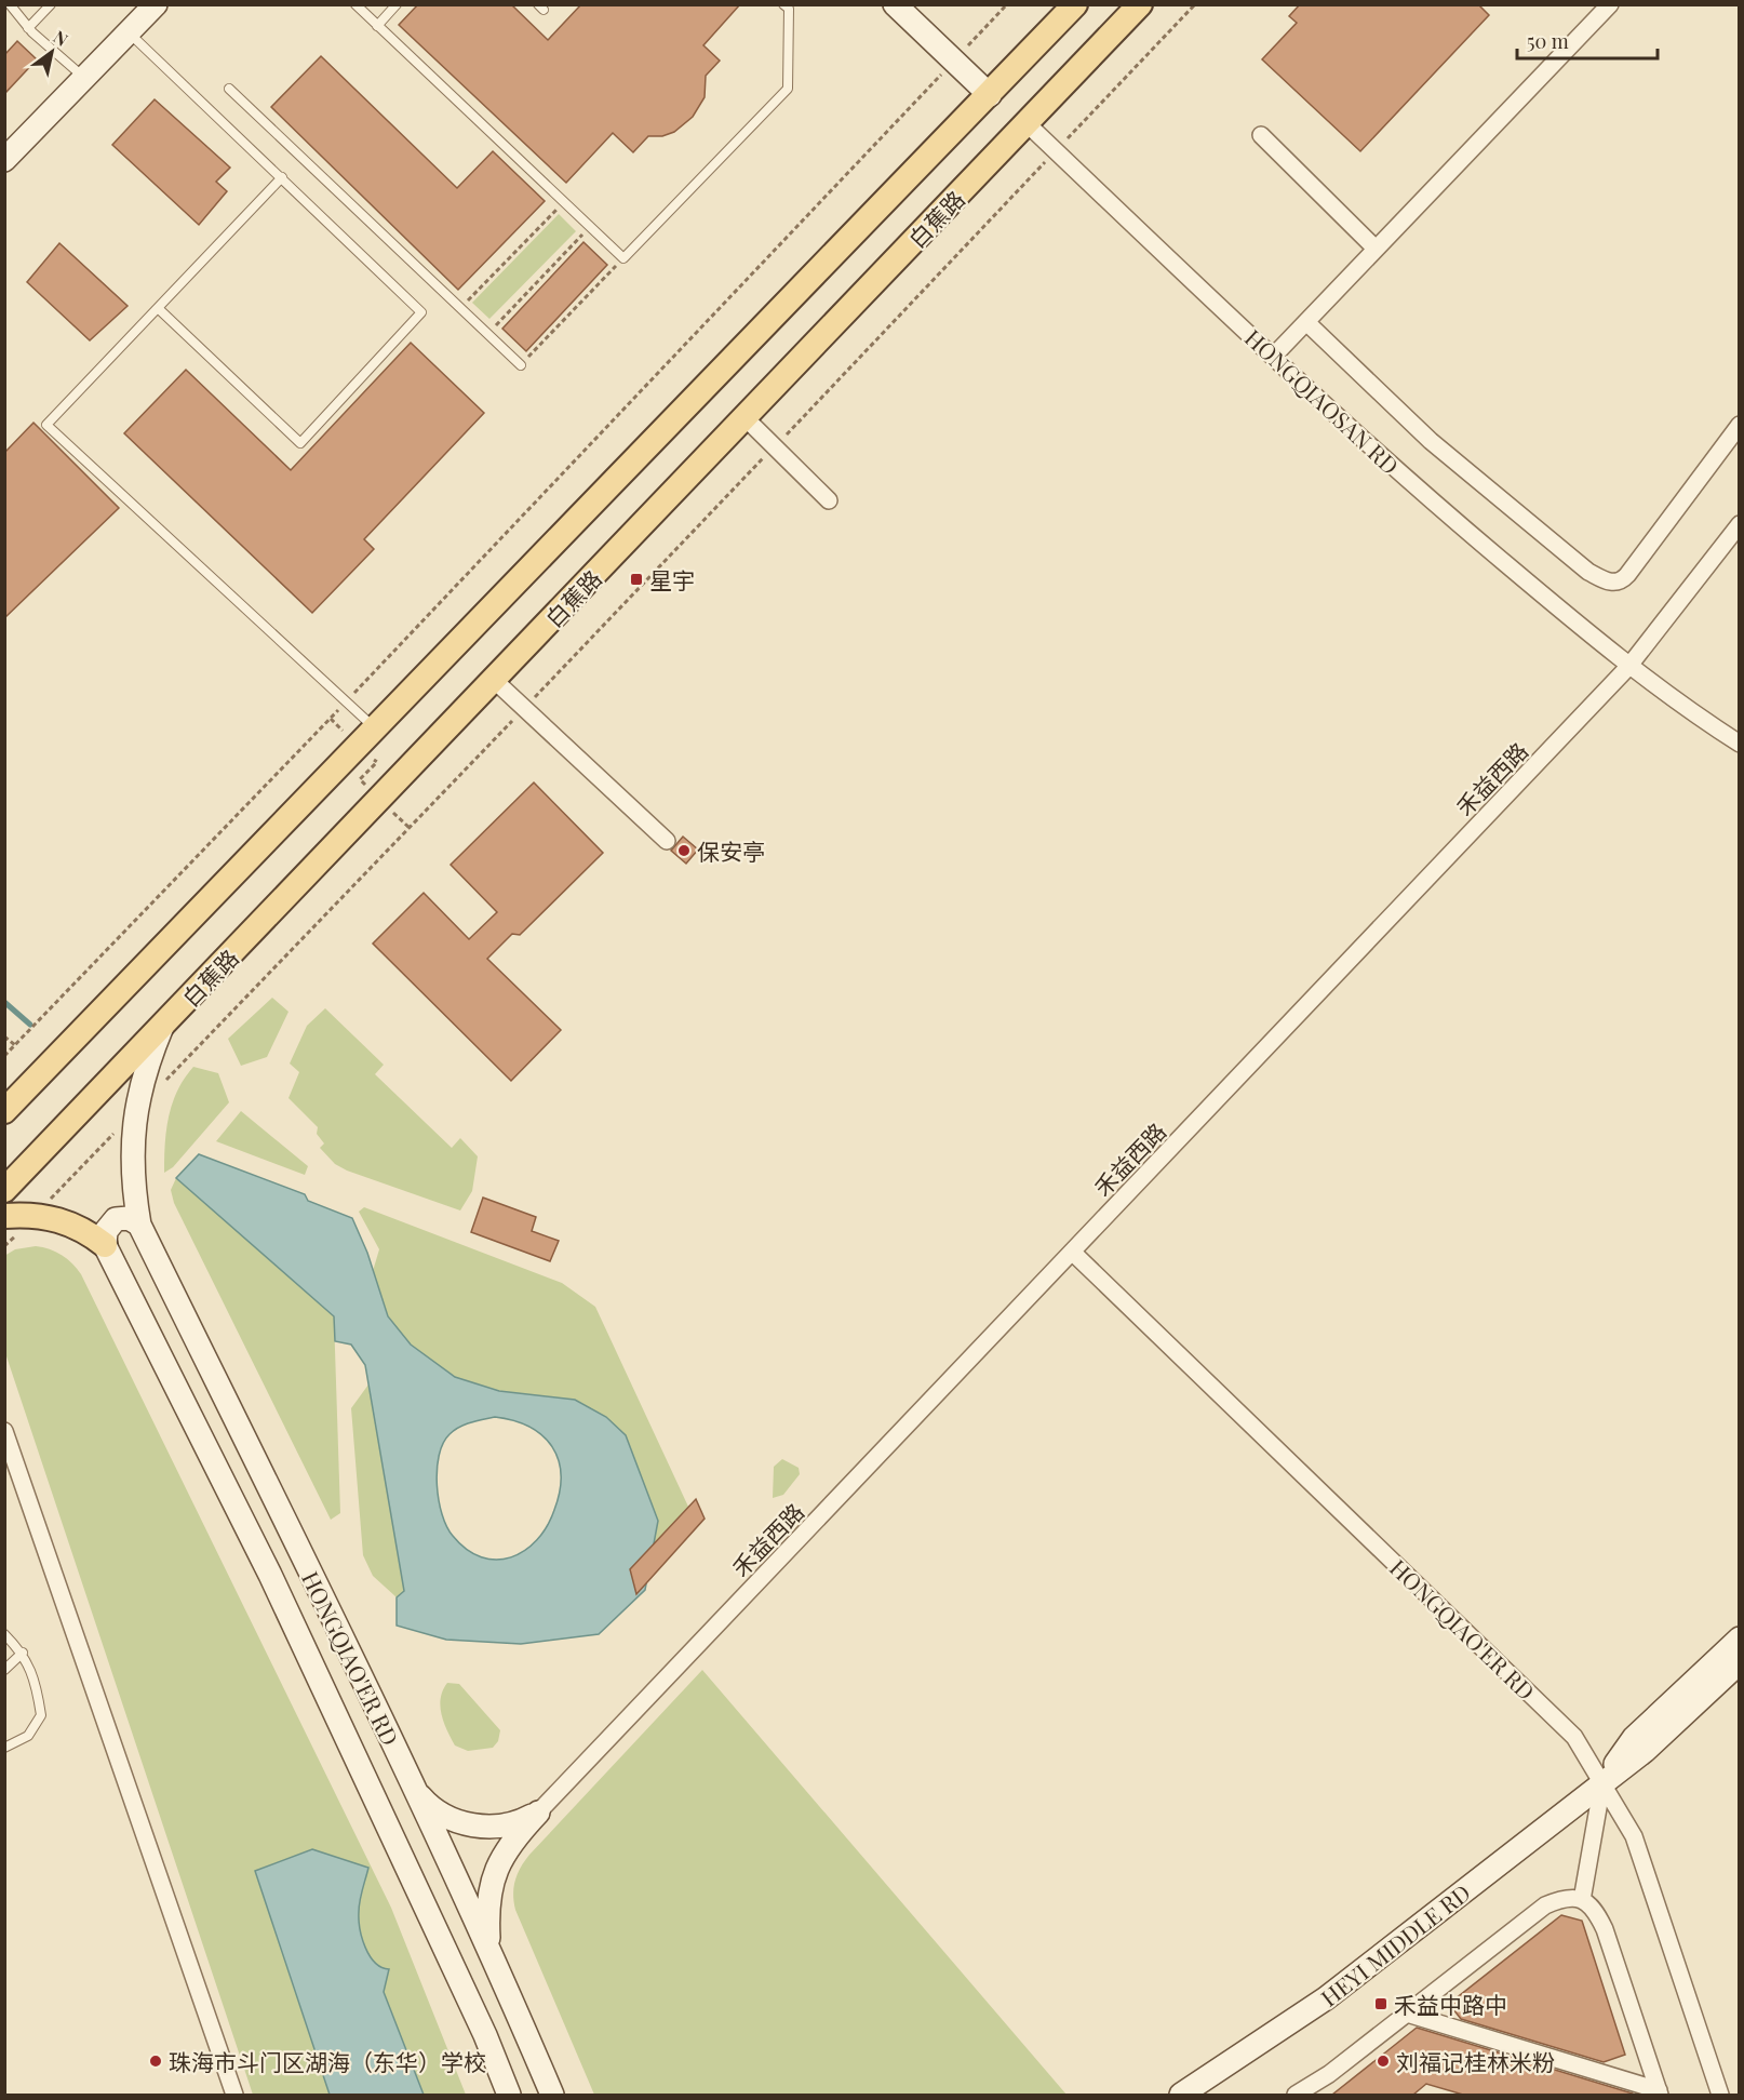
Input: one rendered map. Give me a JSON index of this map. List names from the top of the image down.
{
  "streets": {
    "main road": ["白蕉路"],
    "street": [
      "HONGQIAOSAN RD",
      "禾益西路",
      "HONGQIAO'ER RD",
      "HEYI MIDDLE RD"
    ]
  },
  "crossings": [
    ["白蕉路", "HONGQIAOSAN RD"],
    ["白蕉路", "HONGQIAO'ER RD"],
    ["HONGQIAOSAN RD", "禾益西路"],
    ["禾益西路", "HONGQIAO'ER RD"],
    ["HONGQIAO'ER RD", "HEYI MIDDLE RD"]
  ],
  "places": {
    "transit": ["星宇", "禾益中路中"],
    "other": ["保安亭", "珠海市斗门区湖海（东华）学校", "刘福记桂林米粉"]
  },
  "scale_bar": "50 m",
  "north": "top right"
}
